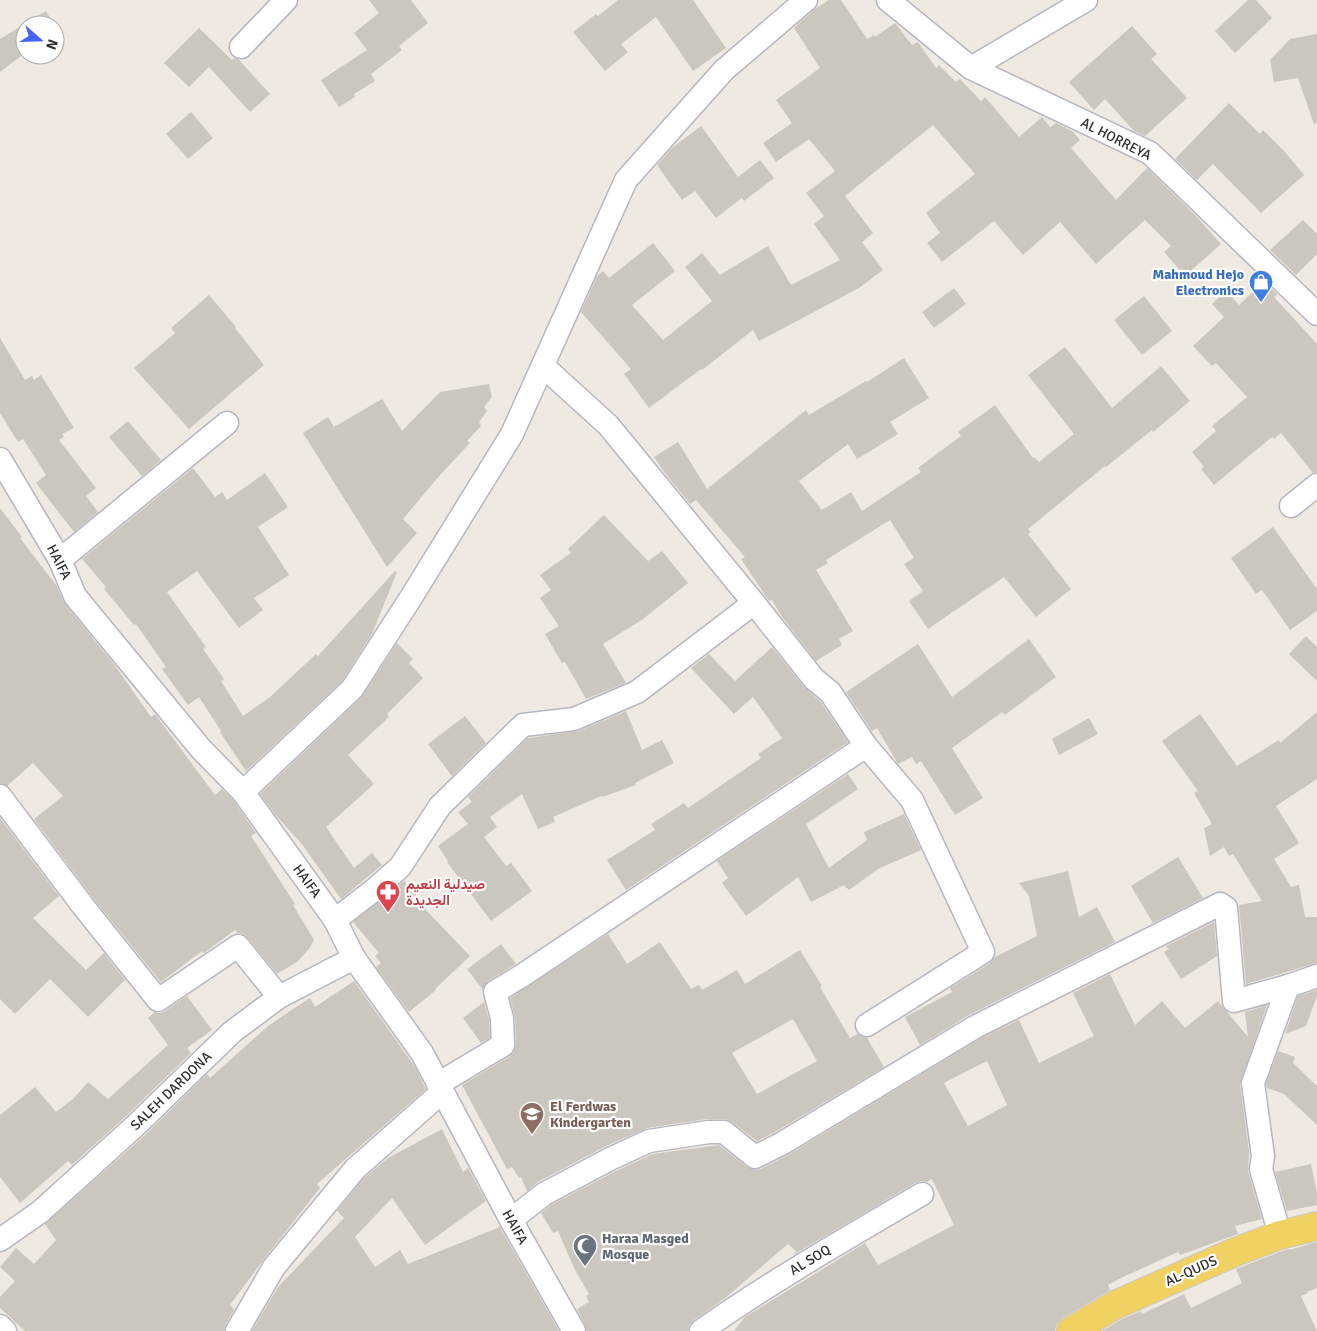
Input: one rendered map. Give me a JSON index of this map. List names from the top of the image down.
{
  "streets": {
    "main road": ["AL-QUDS"],
    "street": [
      "AL HORREYA",
      "HAIFA",
      "SALEH DARDONA",
      "AL SOQ"
    ]
  },
  "crossings": [
    ["HAIFA", "SALEH DARDONA"]
  ],
  "places": {
    "shop": ["Mahmoud Hejo Electronics"],
    "pharmacy": ["صيدلية النعيم الجديدة"],
    "school or university": ["El Ferdwas Kindergarten"],
    "mosque": ["Haraa Masged Mosque"]
  },
  "north": "right"
}
